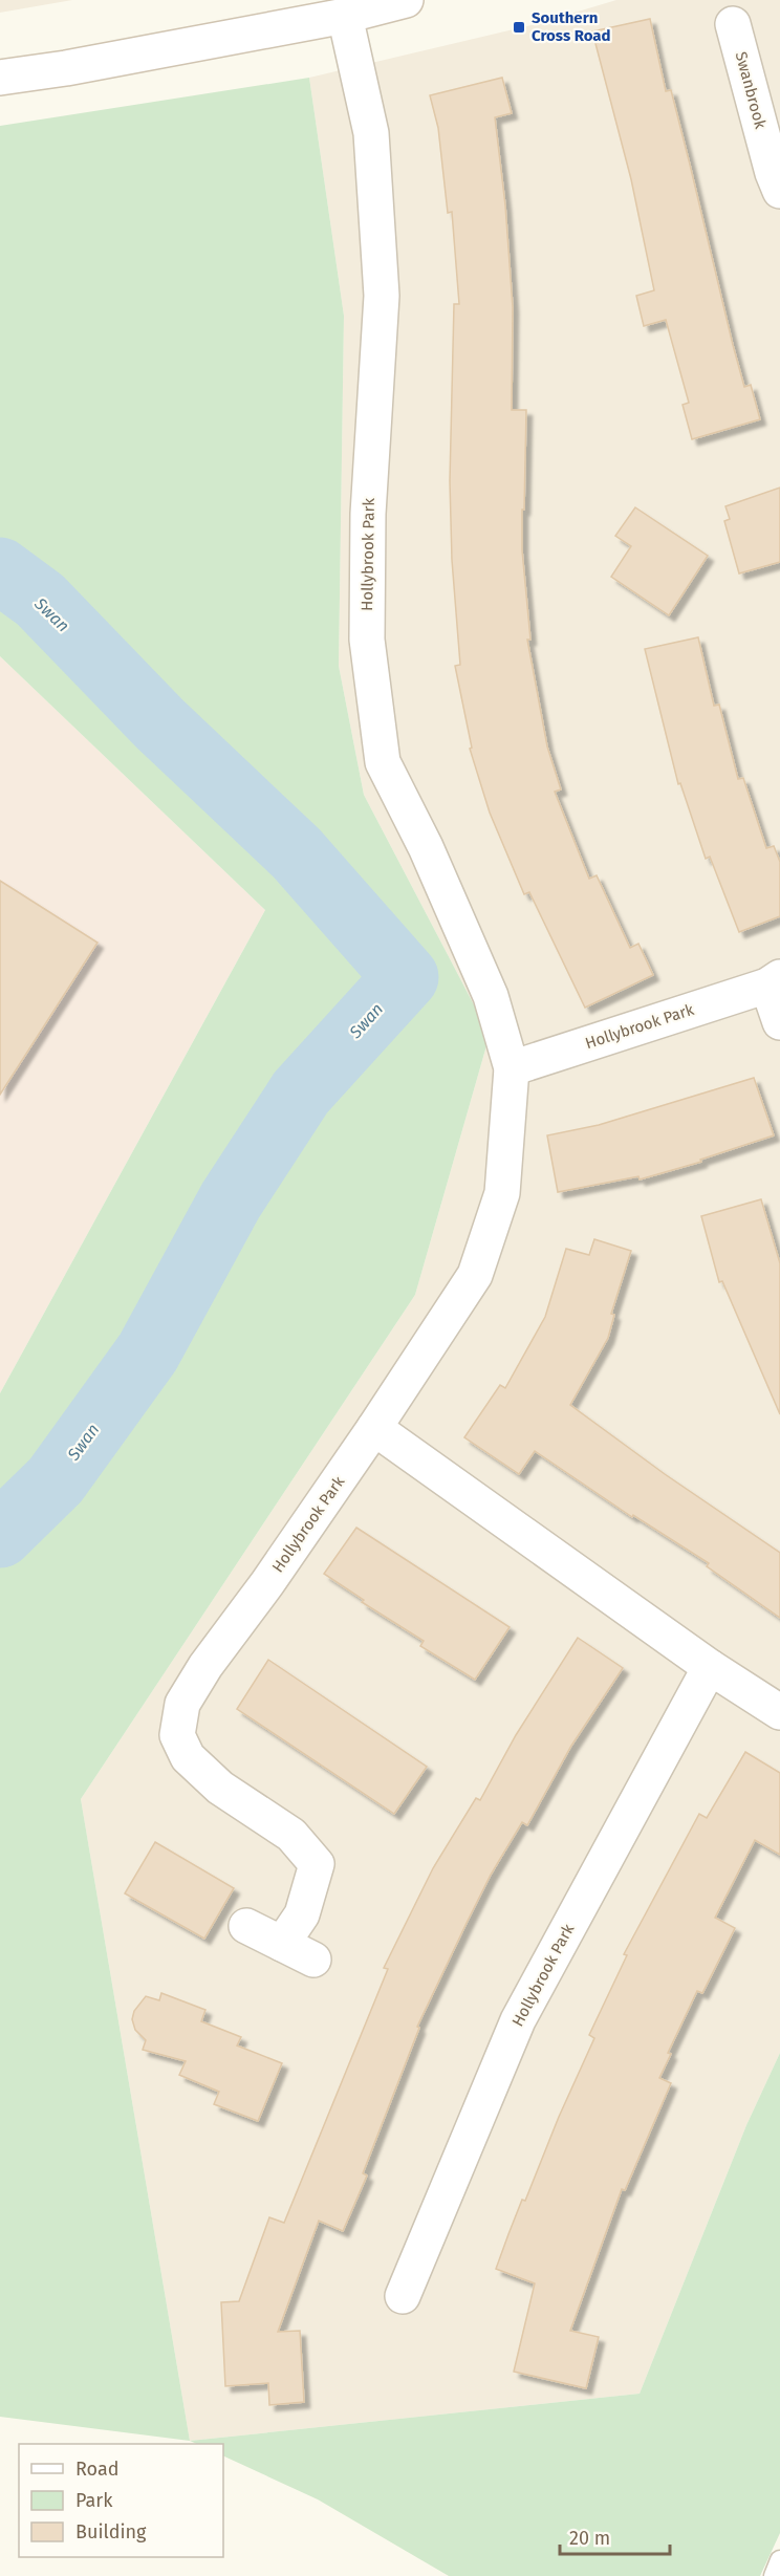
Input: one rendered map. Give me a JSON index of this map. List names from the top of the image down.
{
  "streets": {
    "street": ["Swanbrook", "Hollybrook Park"]
  },
  "water": ["Swan"],
  "places": {
    "transit": ["Southern Cross Road"]
  },
  "legend": ["Road", "Park", "Building"],
  "scale_bar": "20 m"
}
